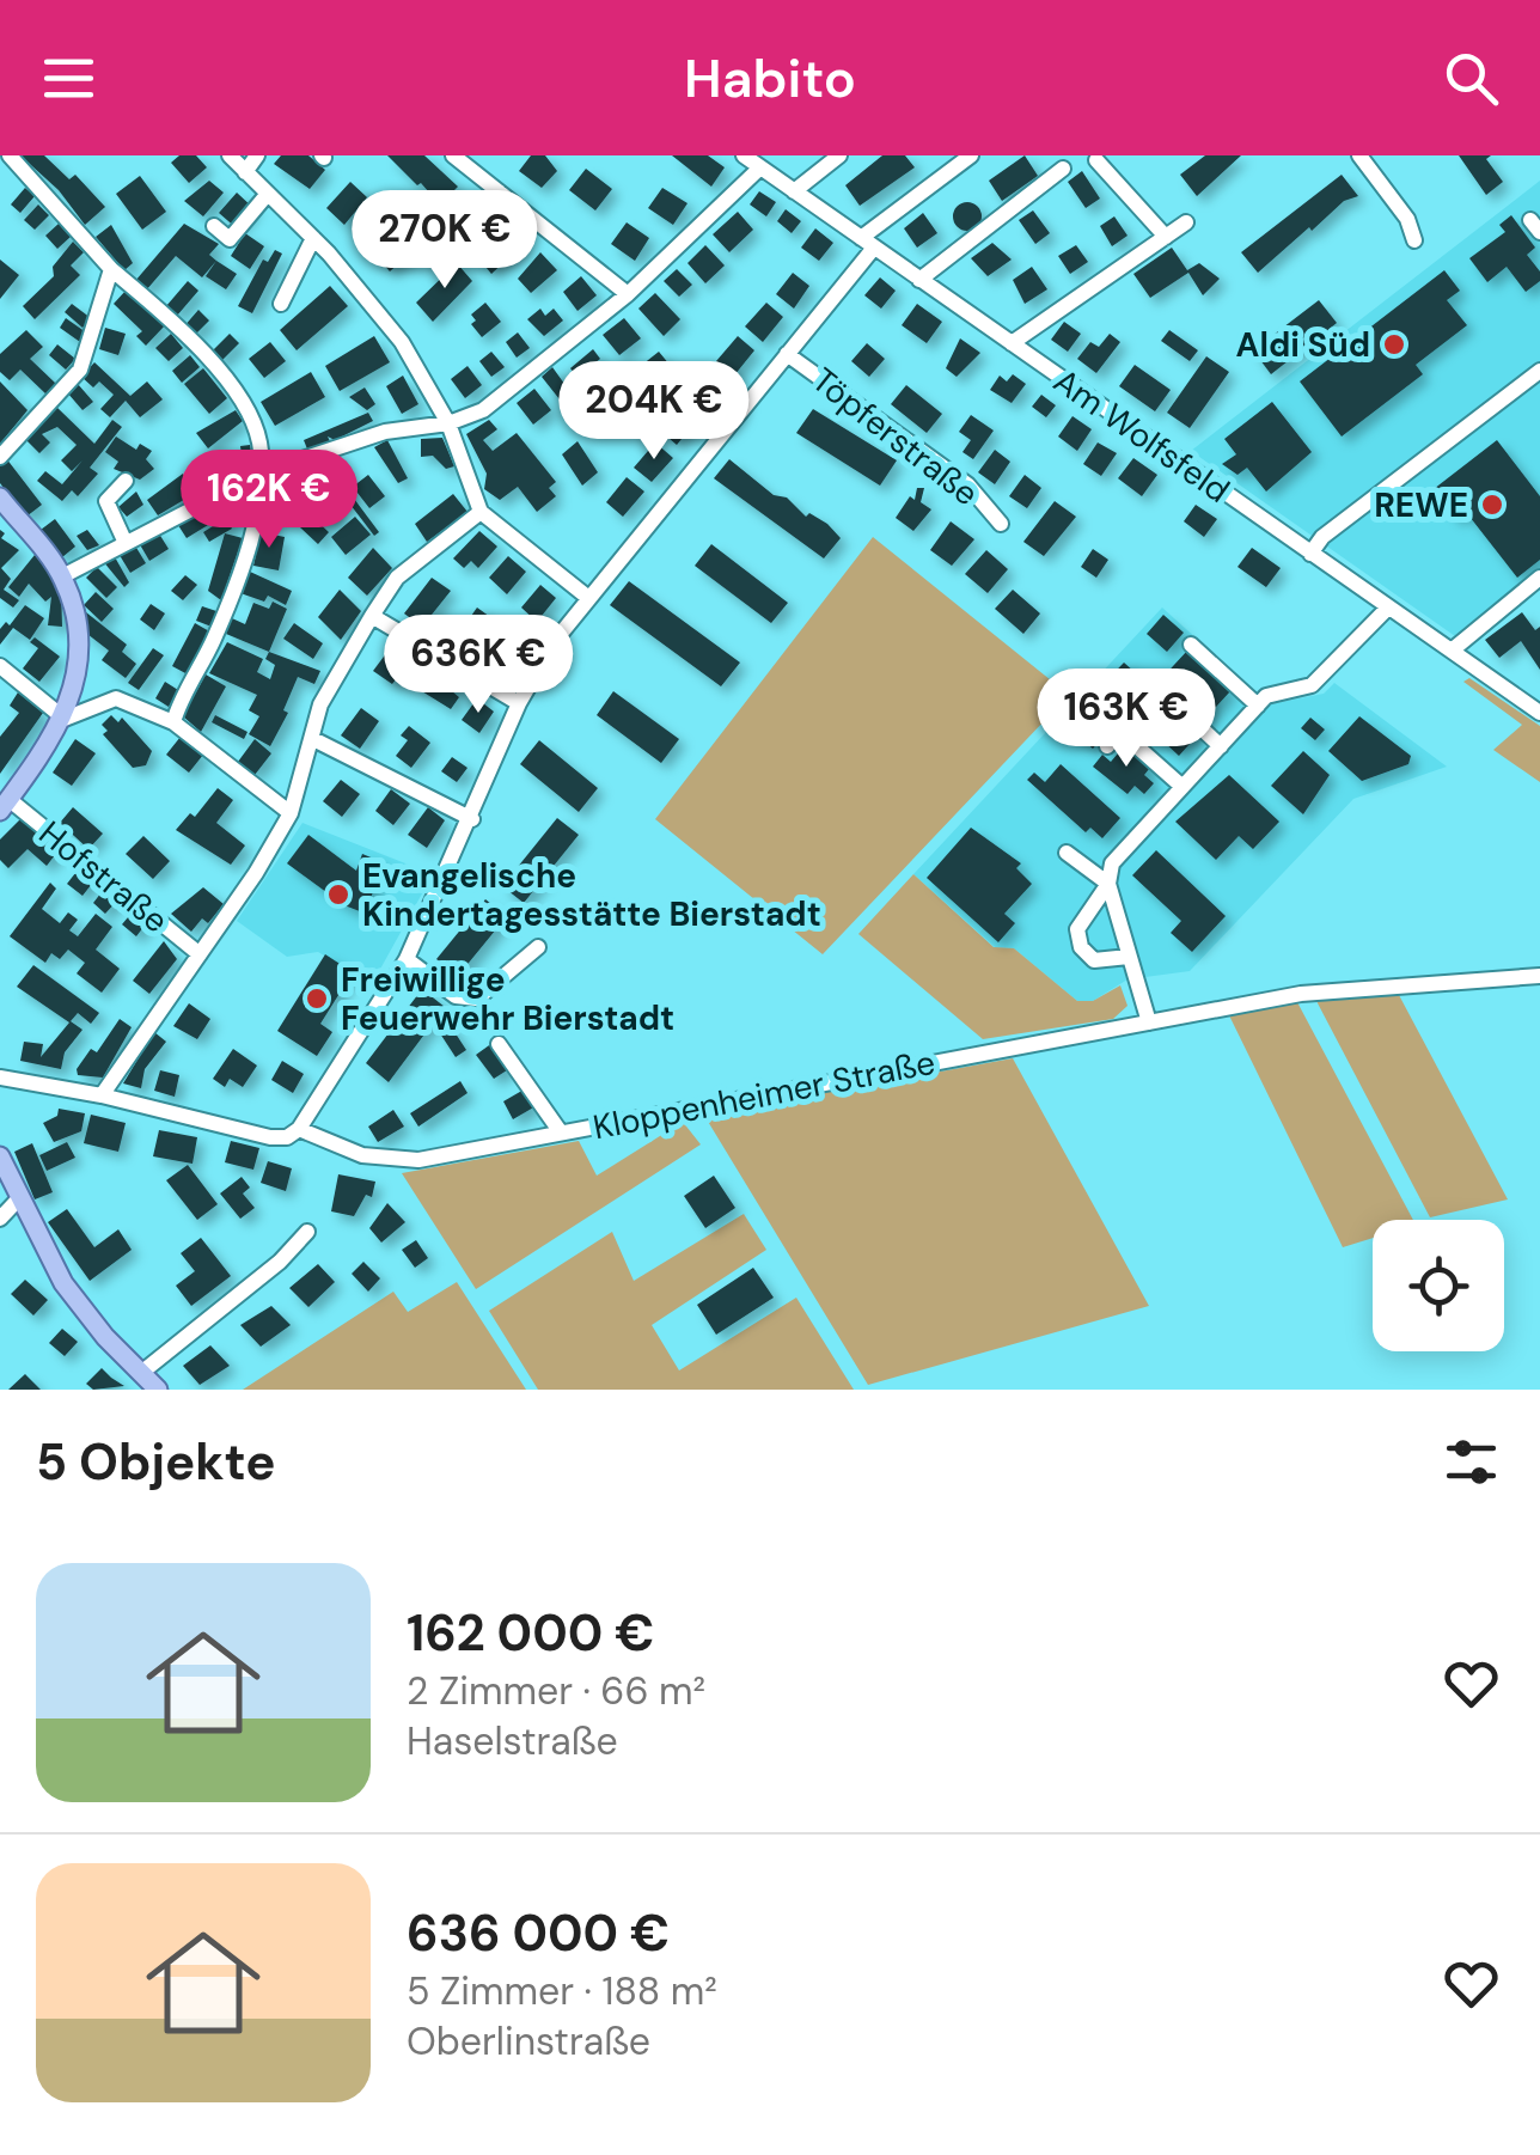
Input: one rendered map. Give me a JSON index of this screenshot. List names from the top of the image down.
{
  "streets": {
    "street": [
      "Am Wolfsfeld",
      "Töpferstraße",
      "Hofstraße",
      "Kloppenheimer Straße"
    ]
  },
  "places": [
    "Aldi Süd",
    "REWE",
    "Evangelische Kindertagesstätte Bierstadt",
    "Freiwillige Feuerwehr Bierstadt"
  ],
  "page": {
    "header": "Habito",
    "price": [
      "270K €",
      "204K €",
      "162K €",
      "636K €",
      "163K €"
    ],
    "heading": "5 Objekte",
    "list": [
      {
        "name": "162 000 €",
        "note": "2 Zimmer · 66 m² · Haselstraße"
      },
      {
        "name": "636 000 €",
        "note": "5 Zimmer · 188 m² · Oberlinstraße"
      }
    ]
  }
}
